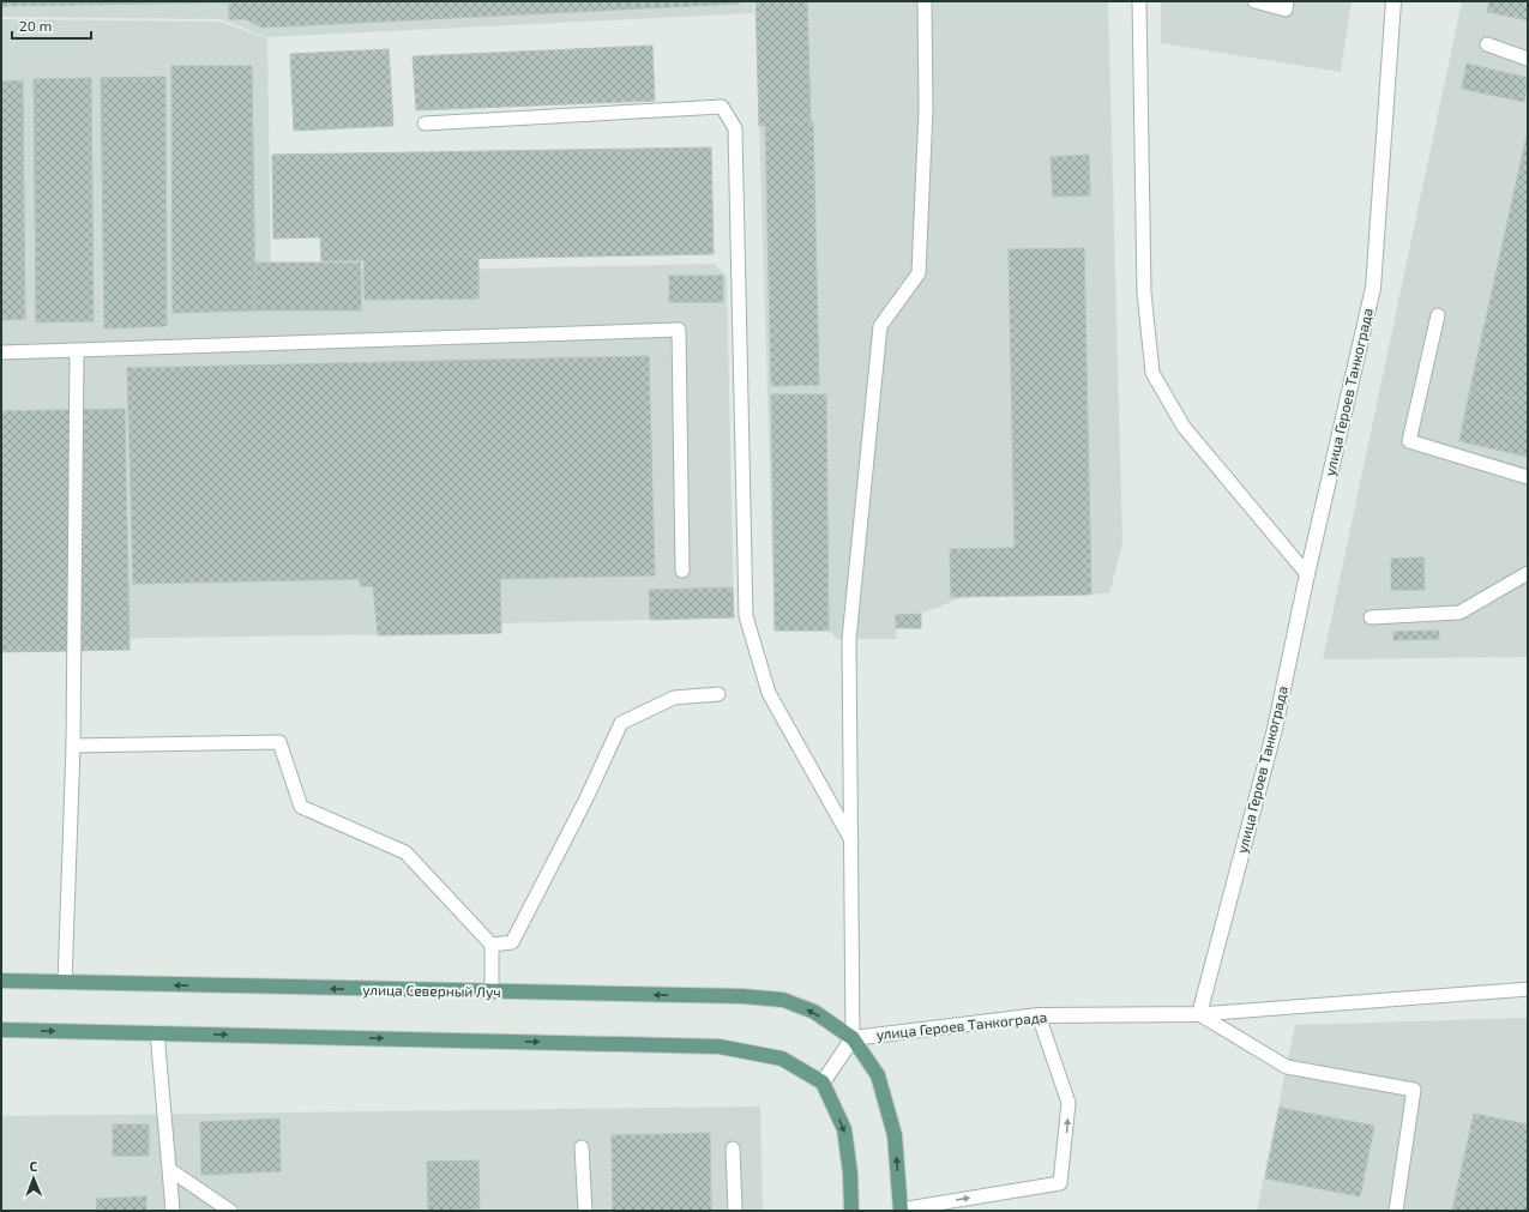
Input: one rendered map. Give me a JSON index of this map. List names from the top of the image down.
{
  "streets": {
    "main road": ["улица Героев Танкограда", "улица Северный Луч"]
  },
  "crossings": [
    ["улица Героев Танкограда", "улица Северный Луч"]
  ],
  "scale_bar": "20 m",
  "north": "top"
}
